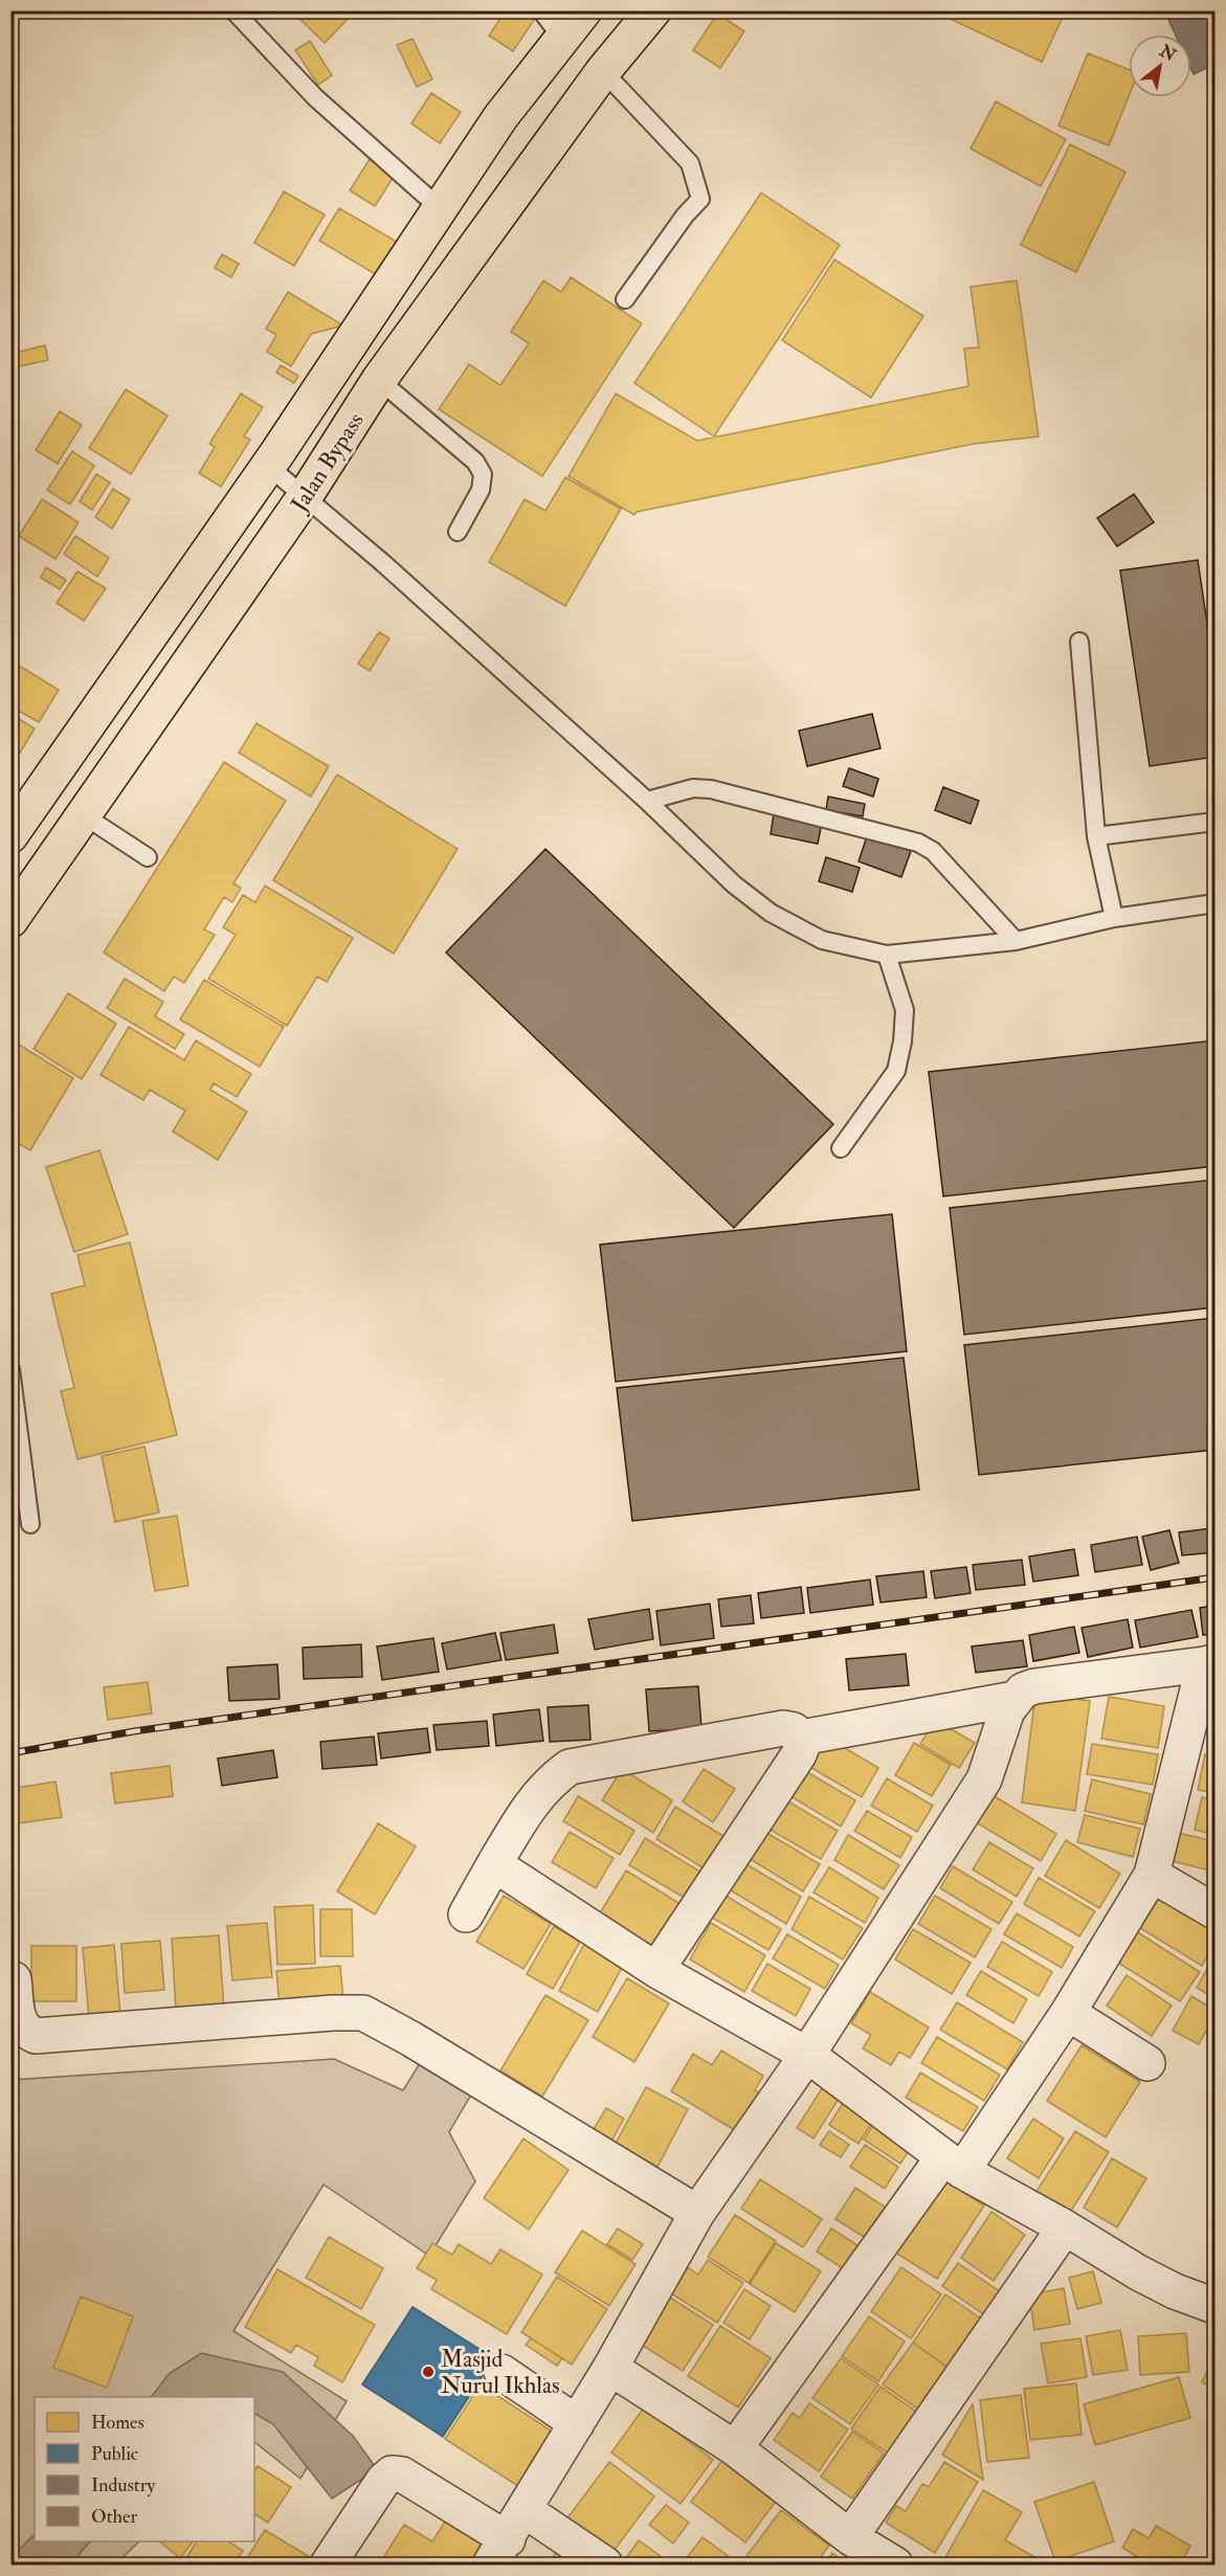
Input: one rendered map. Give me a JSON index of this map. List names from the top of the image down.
{
  "streets": {
    "highway": ["Jalan Bypass"]
  },
  "places": ["Masjid Nurul Ikhlas"],
  "legend": [
    "Homes",
    "Public",
    "Industry",
    "Other"
  ],
  "north": "top right"
}
